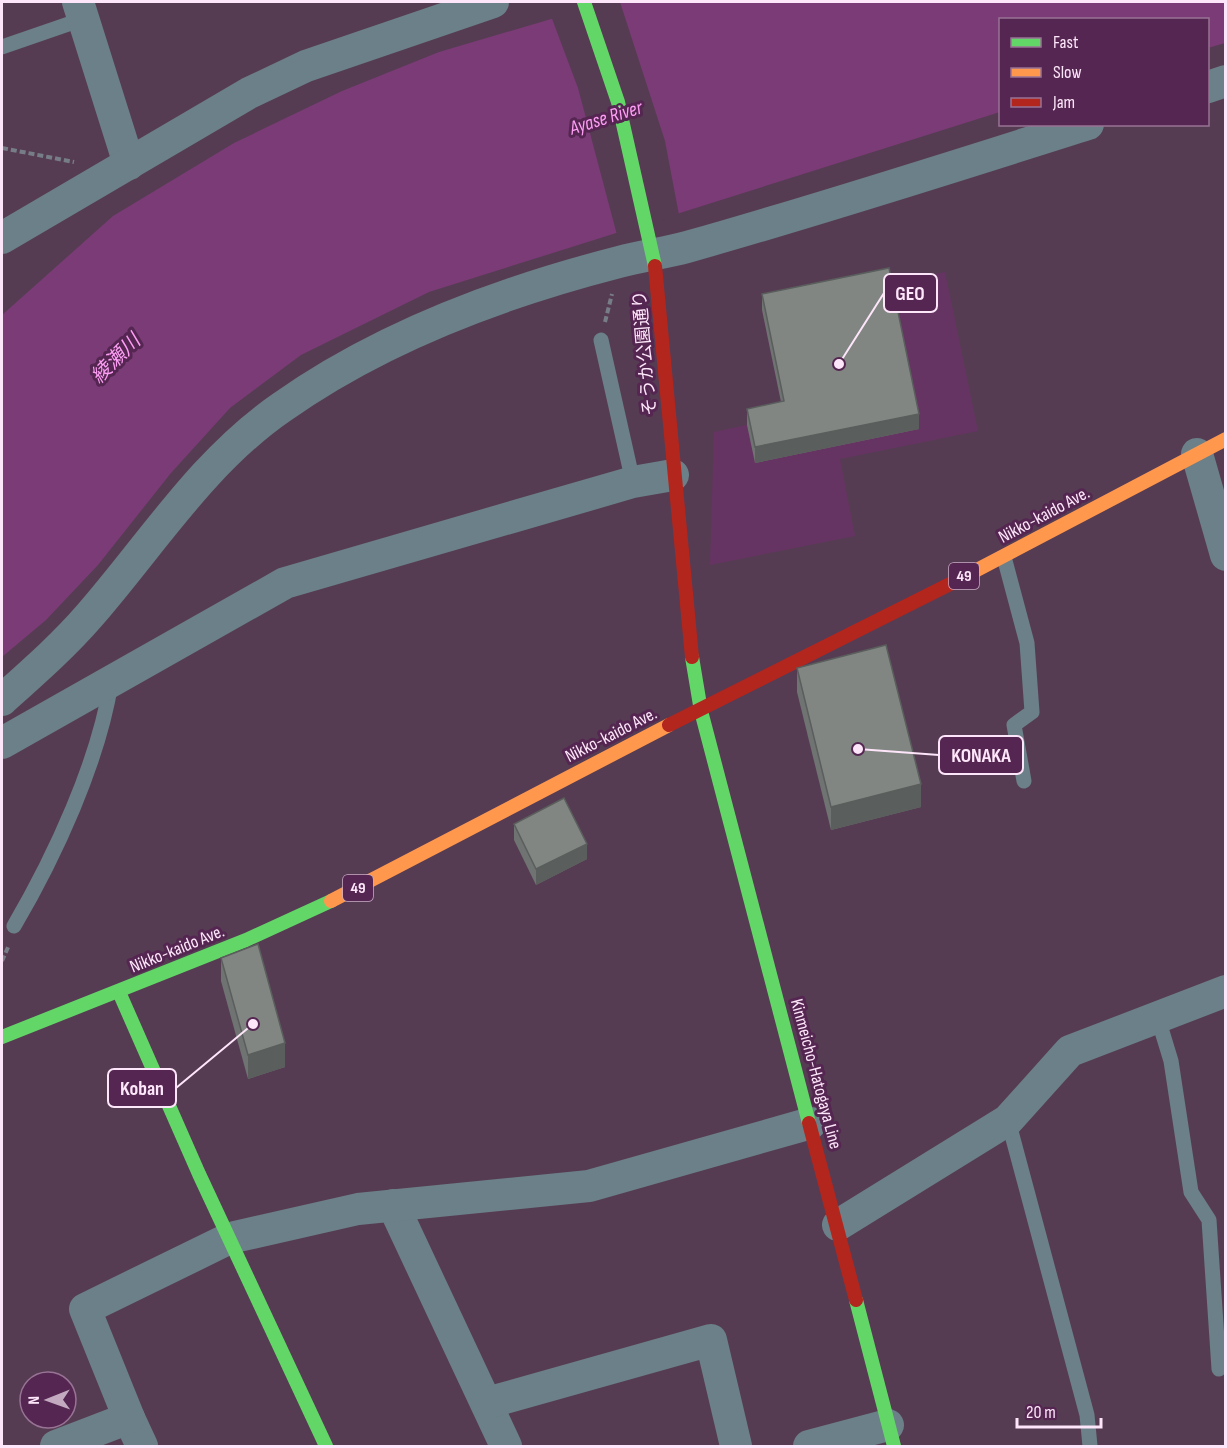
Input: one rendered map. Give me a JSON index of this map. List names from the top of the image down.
{
  "streets": {
    "main road": [
      "そうか公園通り",
      "Nikko-kaido Ave.",
      "49",
      "Kinmeicho-Hatogaya Line"
    ]
  },
  "crossings": [
    ["そうか公園通り", "Nikko-kaido Ave."],
    ["そうか公園通り", "Kinmeicho-Hatogaya Line"],
    ["Nikko-kaido Ave.", "Kinmeicho-Hatogaya Line"]
  ],
  "water": ["Ayase River", "綾瀬川"],
  "places": ["GEO", "KONAKA", "Koban"],
  "legend": ["Fast", "Slow", "Jam"],
  "scale_bar": "20 m",
  "north": "left"
}
